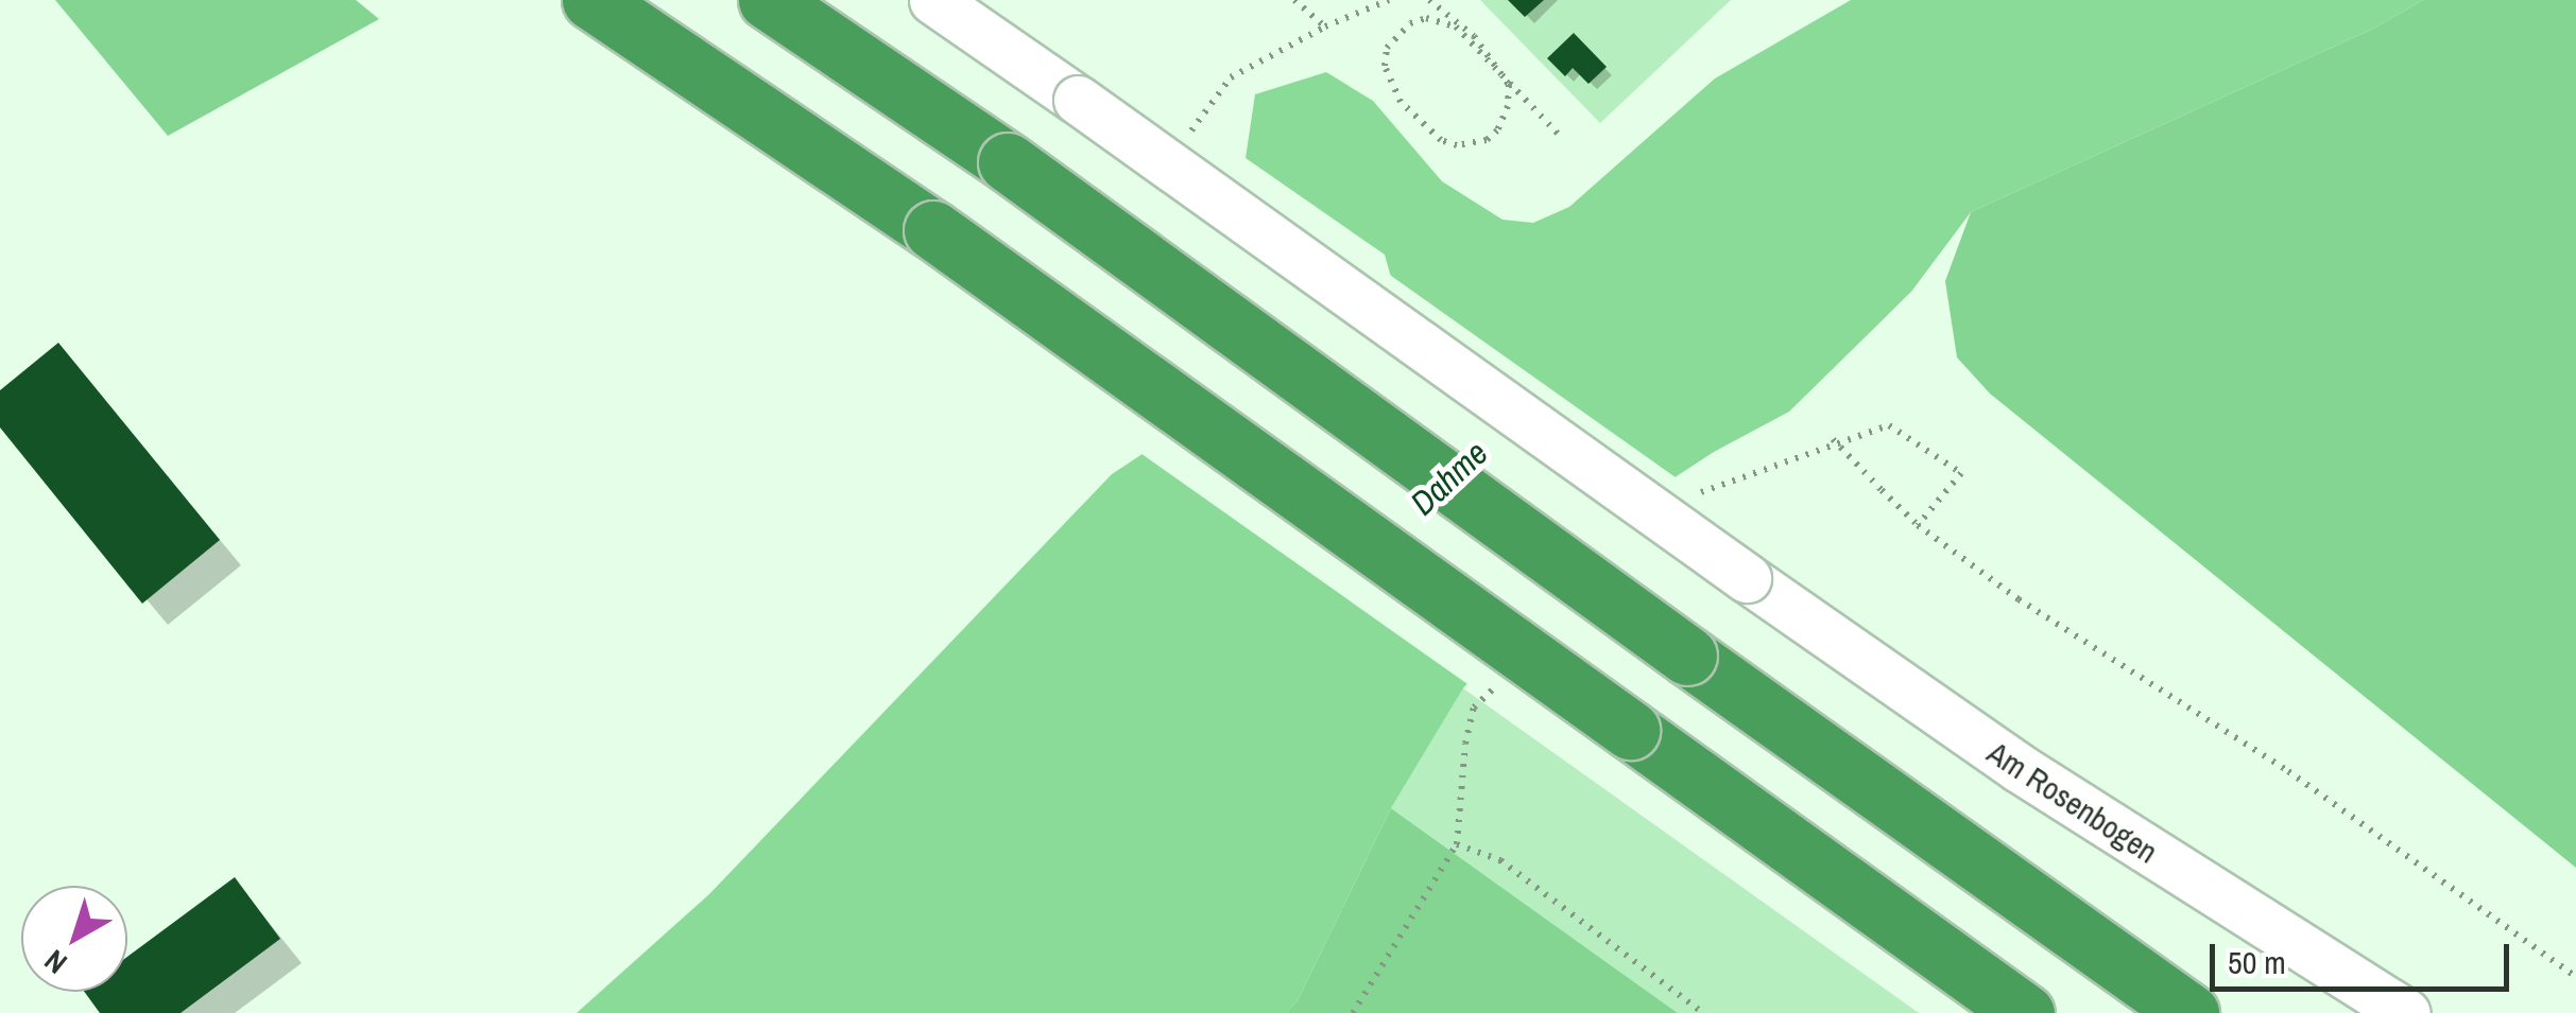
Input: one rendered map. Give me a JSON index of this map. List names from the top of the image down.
{
  "streets": {
    "main road": ["Am Rosenbogen"]
  },
  "water": ["Dahme"],
  "scale_bar": "50 m",
  "north": "bottom left"
}
